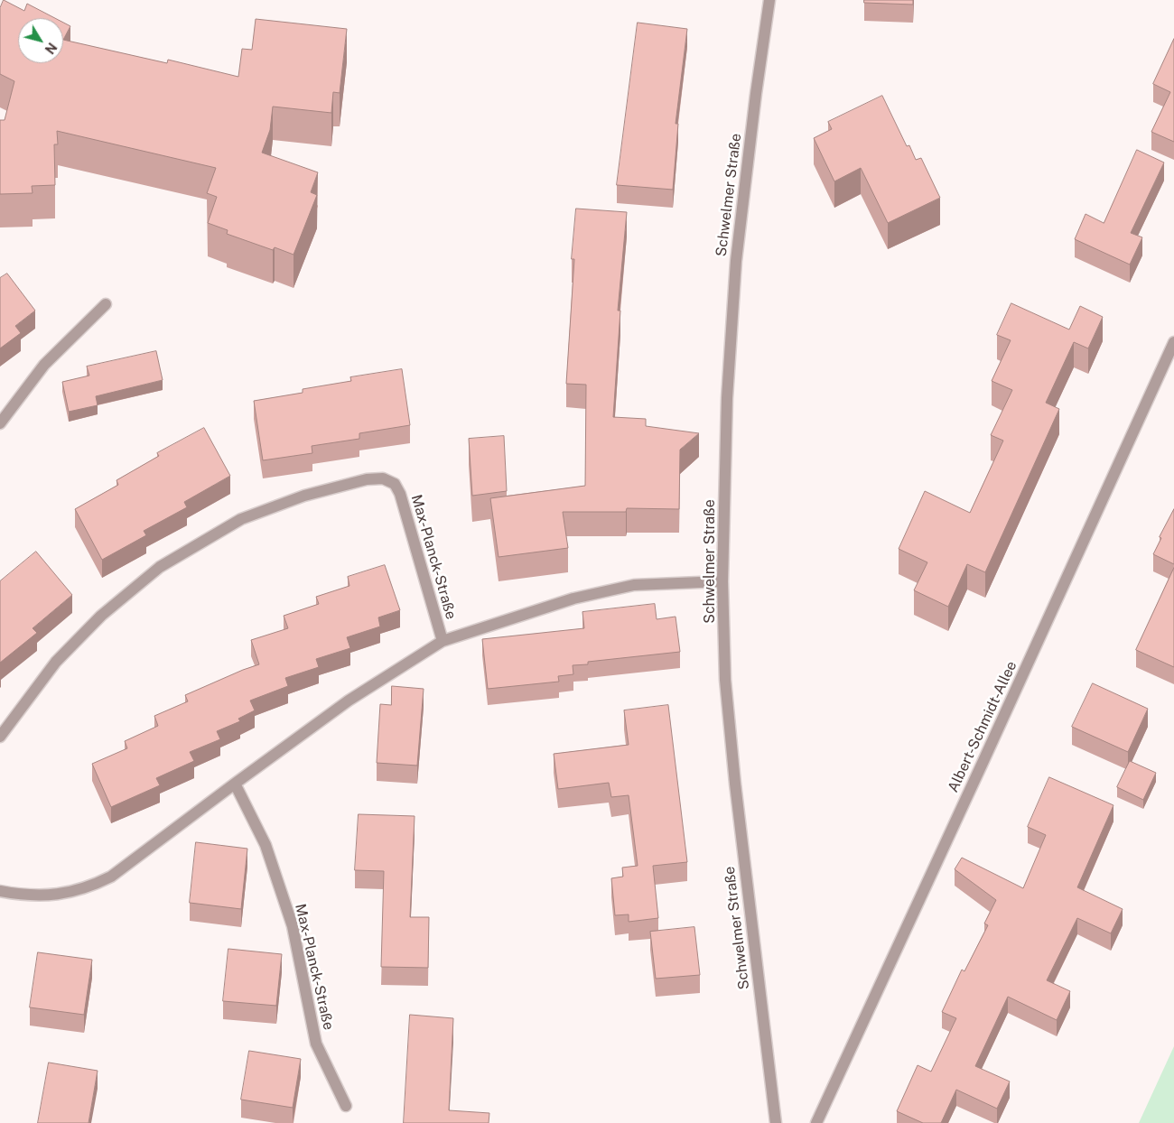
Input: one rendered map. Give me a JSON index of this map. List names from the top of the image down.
{
  "streets": {
    "street": ["Schwelmer Straße", "Max-Planck-Straße", "Albert-Schmidt-Allee"]
  },
  "crossings": [
    ["Schwelmer Straße", "Max-Planck-Straße"]
  ],
  "north": "bottom right"
}
